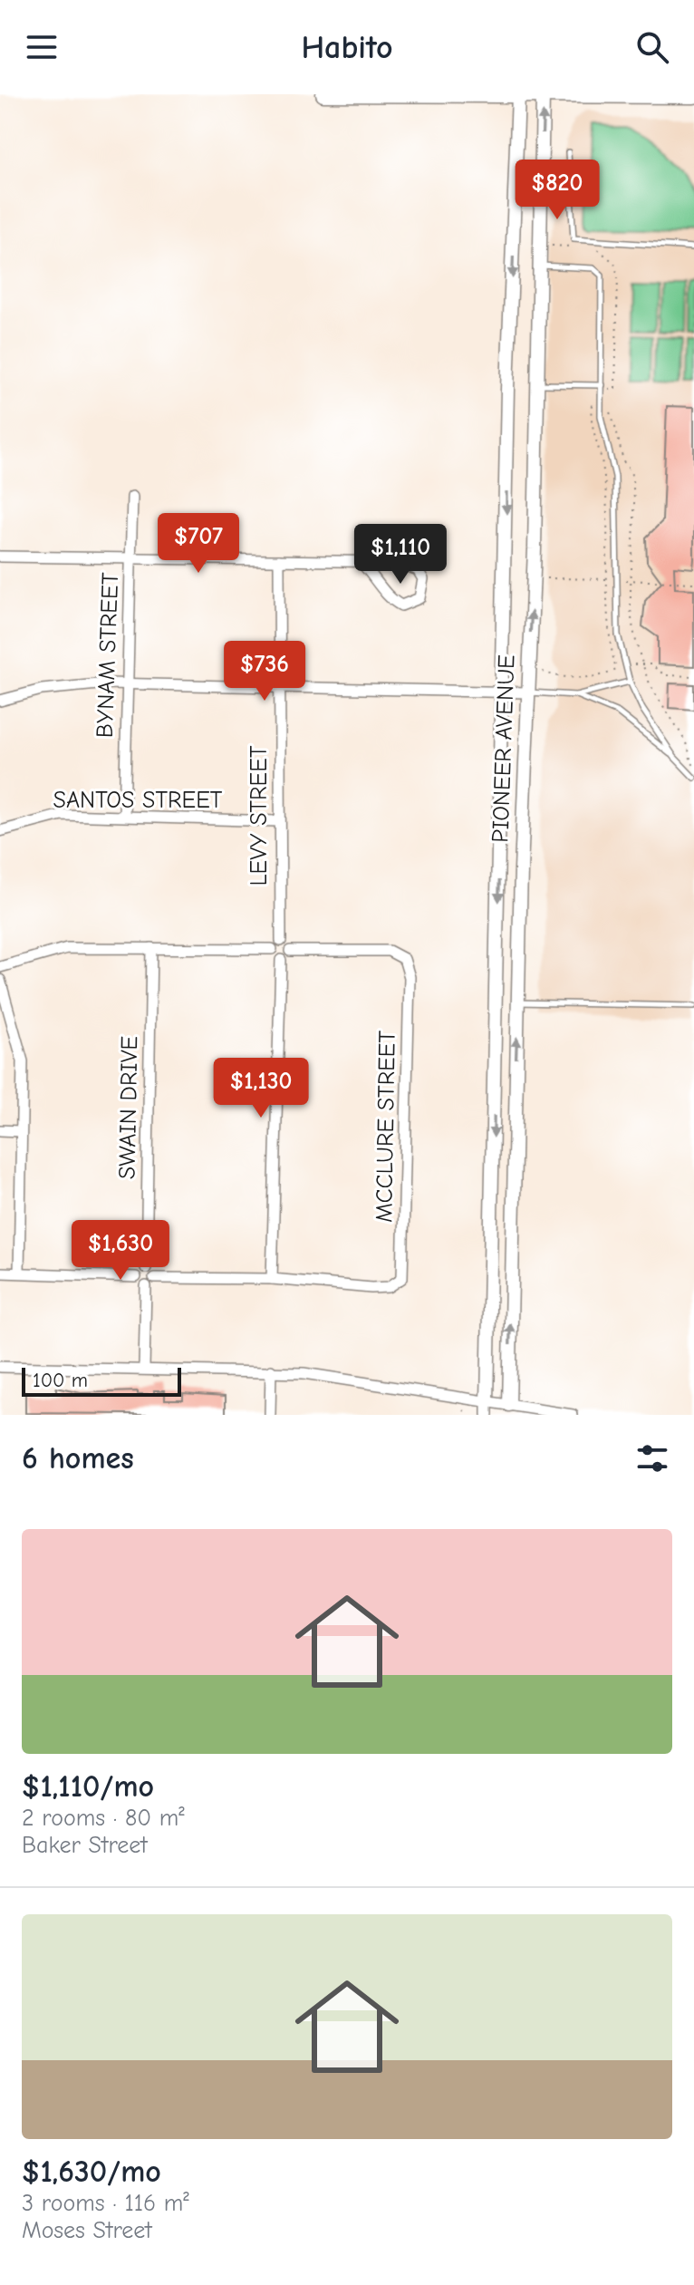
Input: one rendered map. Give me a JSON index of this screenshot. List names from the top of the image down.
{
  "streets": {
    "street": [
      "BYNAM STREET",
      "PIONEER AVENUE",
      "SANTOS STREET",
      "LEVY STREET",
      "SWAIN DRIVE",
      "MCCLURE STREET"
    ]
  },
  "crossings": [
    ["BYNAM STREET", "SANTOS STREET"],
    ["SANTOS STREET", "LEVY STREET"],
    ["LEVY STREET", "MCCLURE STREET"]
  ],
  "scale_bar": "100 m",
  "page": {
    "header": "Habito",
    "price": [
      "$820",
      "$707",
      "$1,110",
      "$736",
      "$1,130",
      "$1,630"
    ],
    "scale": "100 m",
    "heading": "6 homes",
    "list": [
      {
        "name": "$1,110/mo",
        "note": "2 rooms · 80 m² · Baker Street"
      },
      {
        "name": "$1,630/mo",
        "note": "3 rooms · 116 m² · Moses Street"
      }
    ]
  }
}
